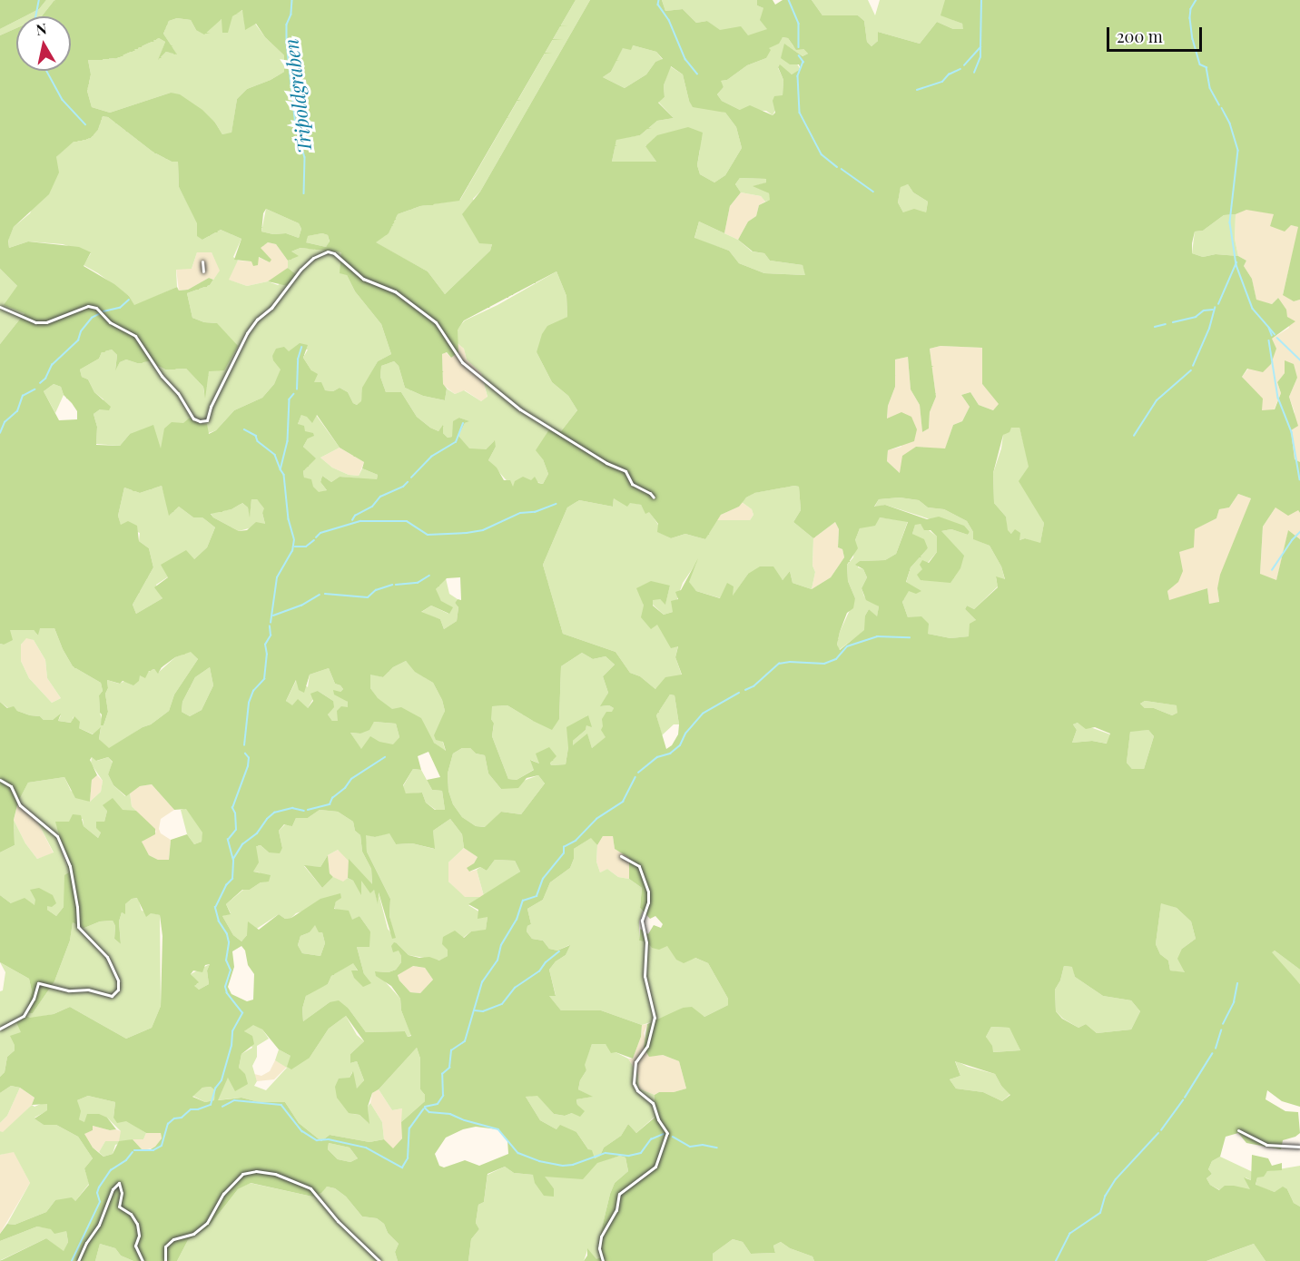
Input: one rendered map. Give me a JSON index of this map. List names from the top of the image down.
{
  "water": ["Tripoldgraben"],
  "scale_bar": "200 m",
  "north": "top"
}
